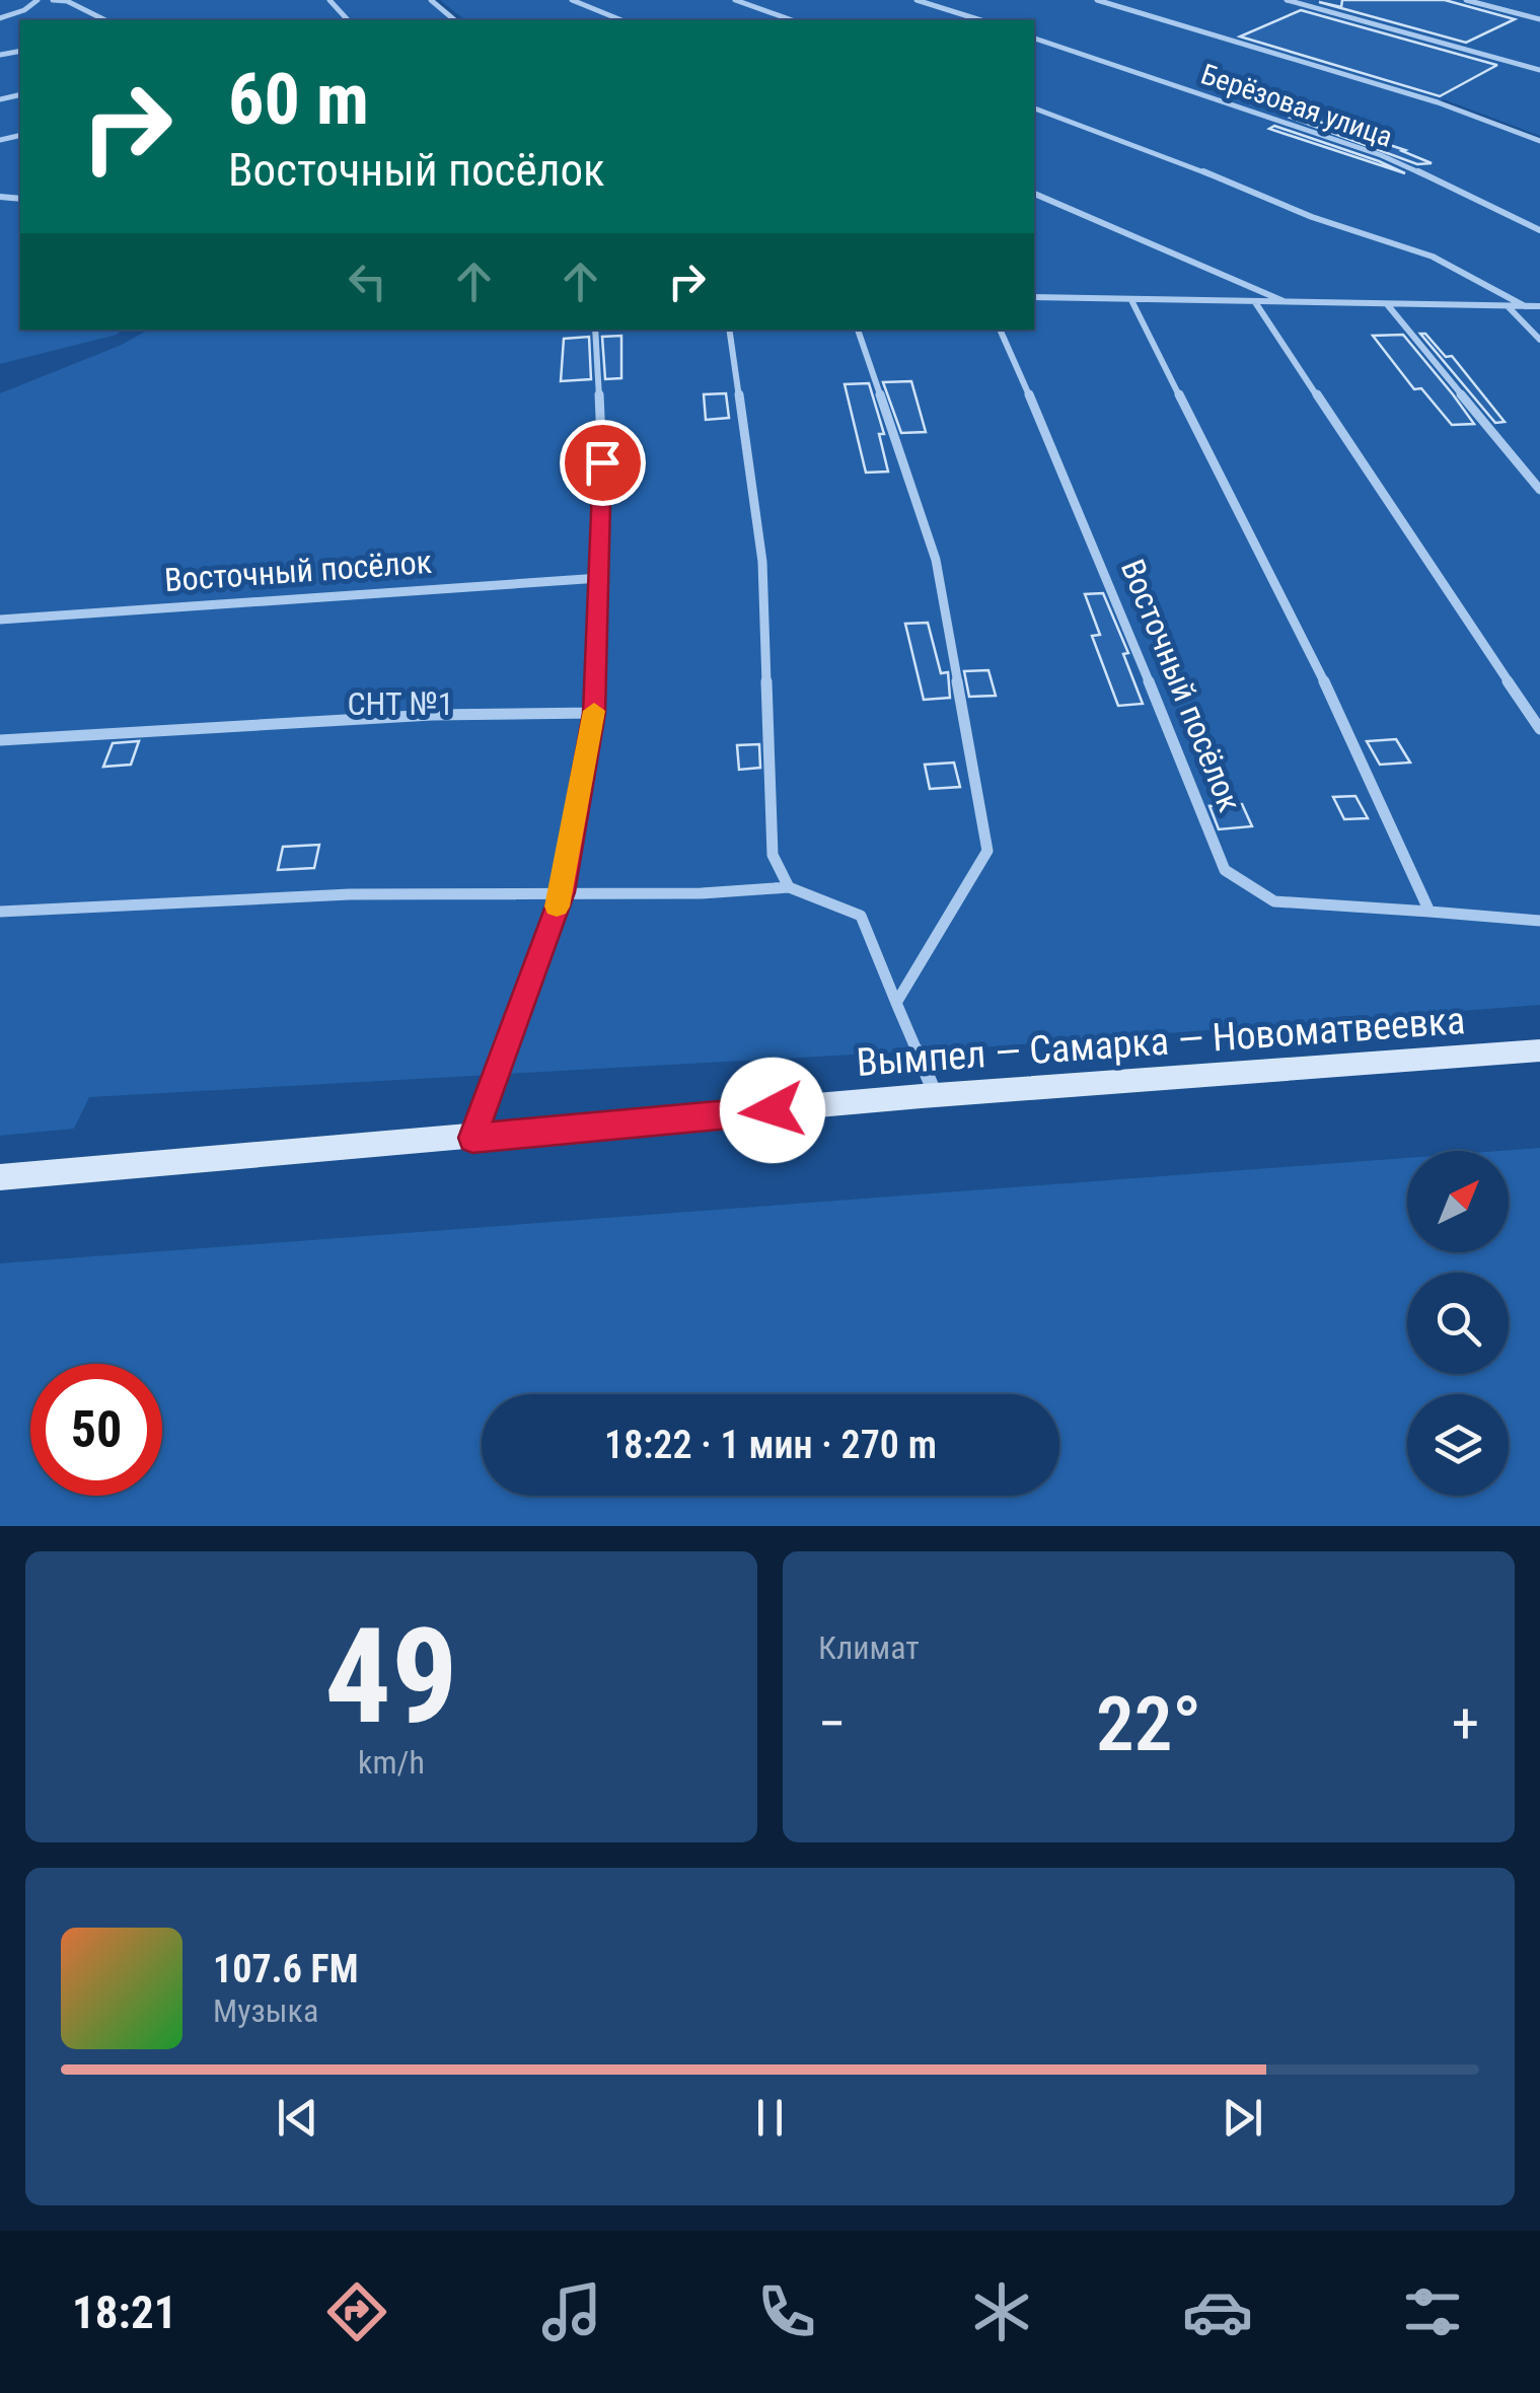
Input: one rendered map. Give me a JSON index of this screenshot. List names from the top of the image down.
{
  "streets": {
    "main road": ["Вымпел — Самарка — Новоматвеевка"],
    "street": ["Берёзовая улица", "Восточный посёлок"]
  },
  "parks": ["СНТ №1"],
  "north": "top right",
  "page": {
    "turn": ["60 m", "Восточный посёлок"],
    "limit": "50",
    "trip": "18:22 · 1 мин · 270 m",
    "tile": [
      ["49", "km/h"],
      "Климат"
    ],
    "heat": ["−", "22°", "+"],
    "song": ["107.6 FM", "Музыка"],
    "tabs": "18:21"
  }
}
